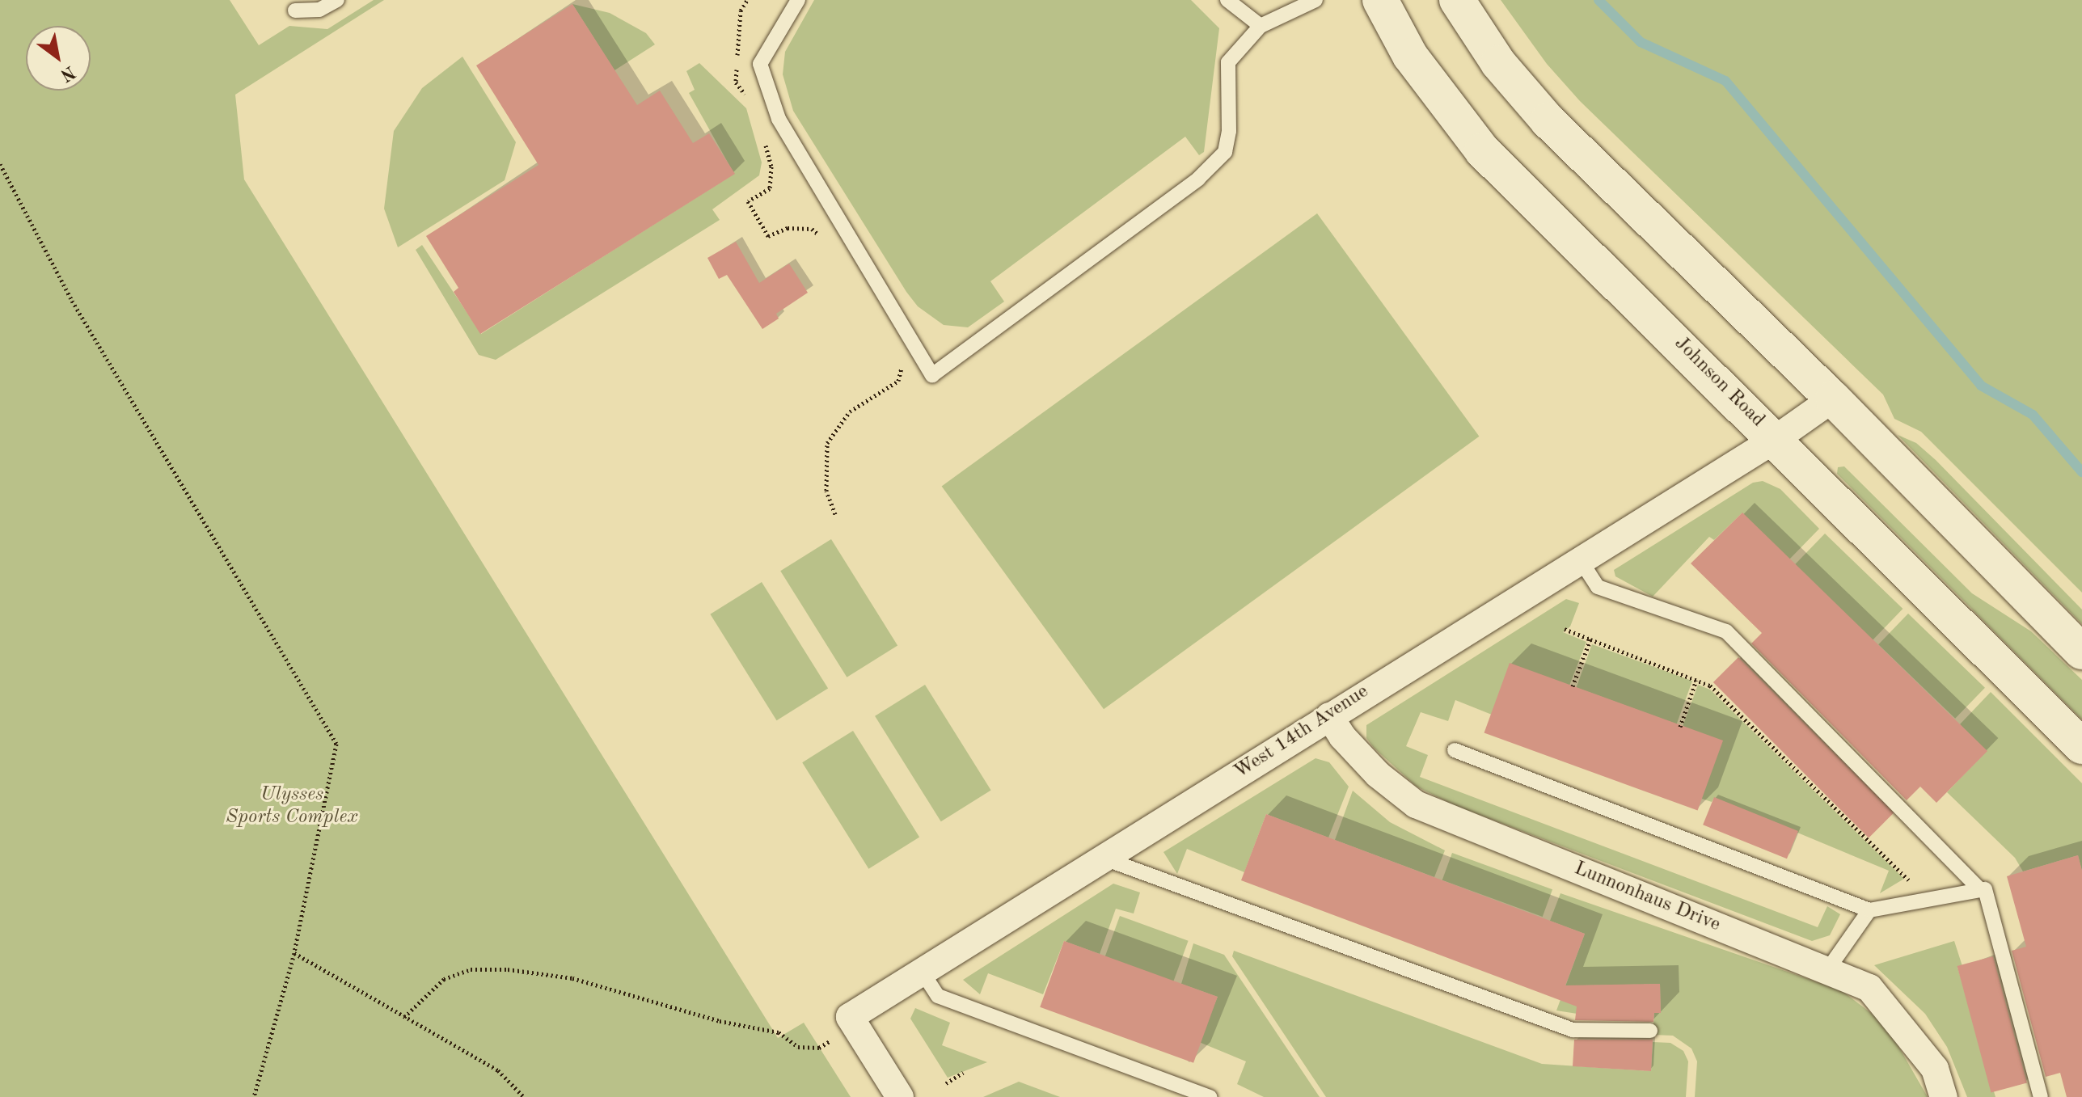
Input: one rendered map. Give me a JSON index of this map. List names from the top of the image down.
{
  "streets": {
    "main road": ["Johnson Road"],
    "street": ["West 14th Avenue", "Lunnonhaus Drive"]
  },
  "crossings": [
    ["Johnson Road", "West 14th Avenue"],
    ["West 14th Avenue", "Lunnonhaus Drive"]
  ],
  "parks": ["Ulysses Sports Complex"],
  "north": "bottom right"
}
